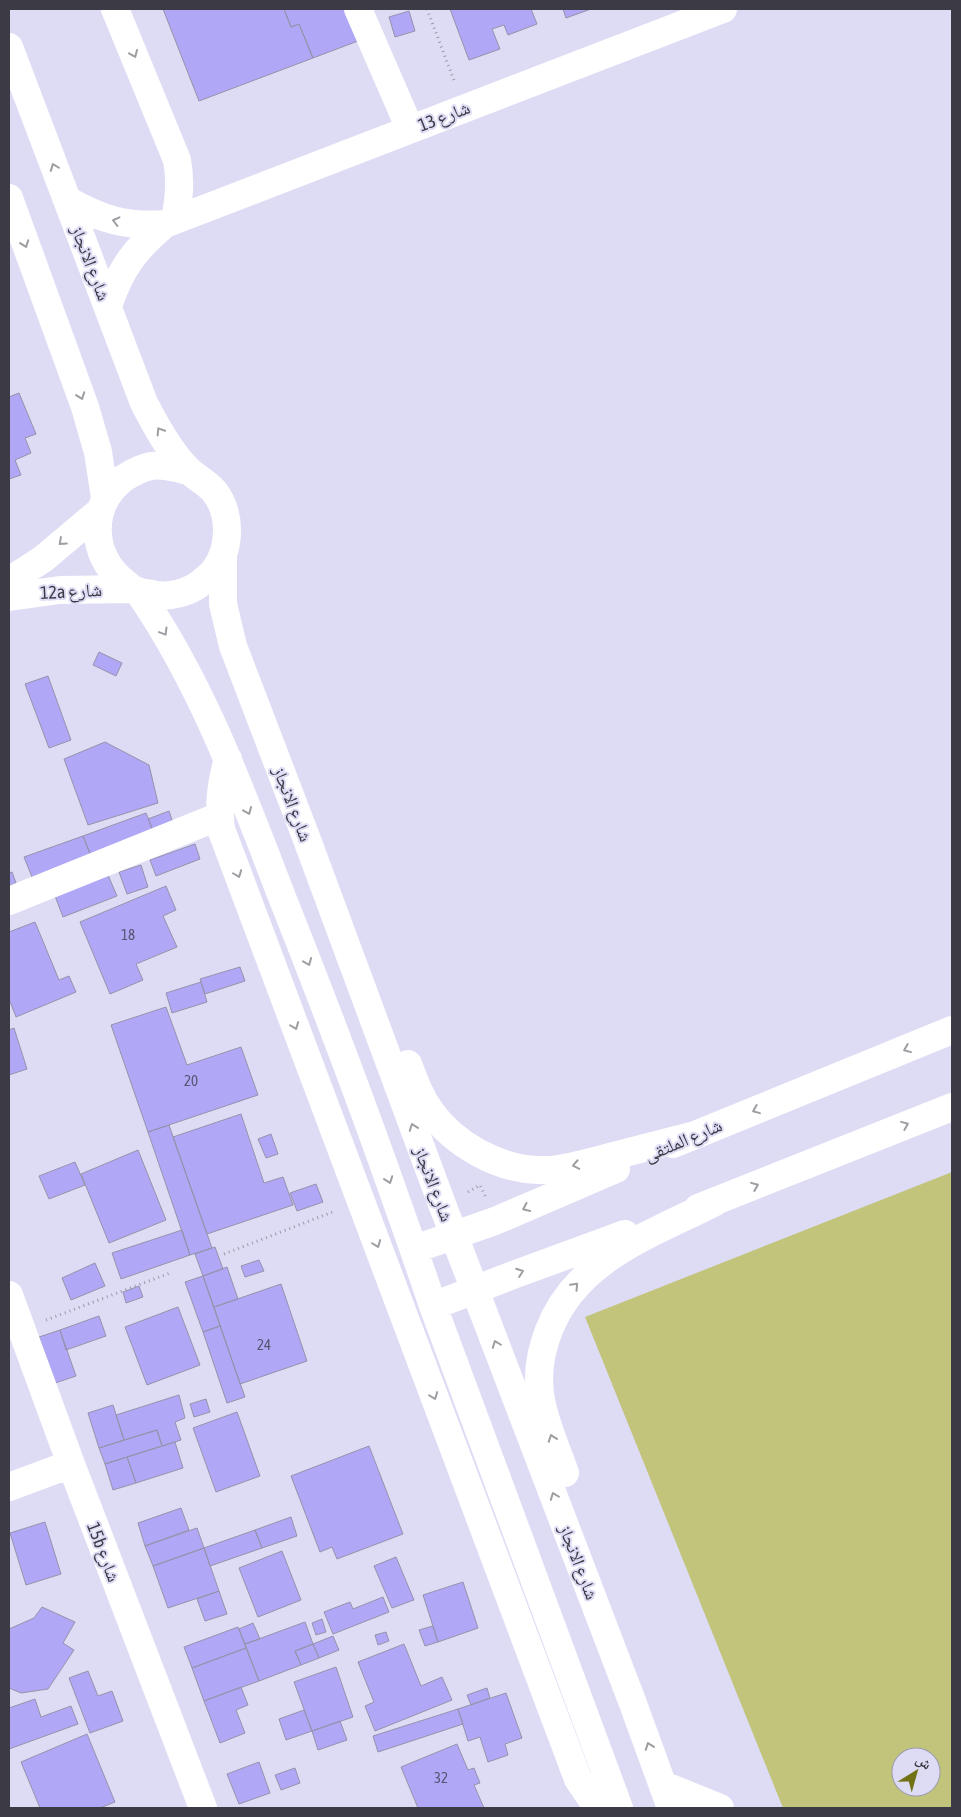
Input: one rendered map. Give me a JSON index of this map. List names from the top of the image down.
{
  "streets": {
    "street": [
      "شارع 13",
      "شارع الانجاز",
      "12a شارع",
      "شارع الملتقى",
      "15b شارع"
    ]
  },
  "crossings": [
    ["شارع 13", "شارع الانجاز"],
    ["شارع الانجاز", "12a شارع"],
    ["شارع الانجاز", "شارع الملتقى"]
  ],
  "one_way": ["12a شارع"],
  "house_numbers": [
    "18",
    "20",
    "24",
    "32"
  ],
  "north": "top right"
}
